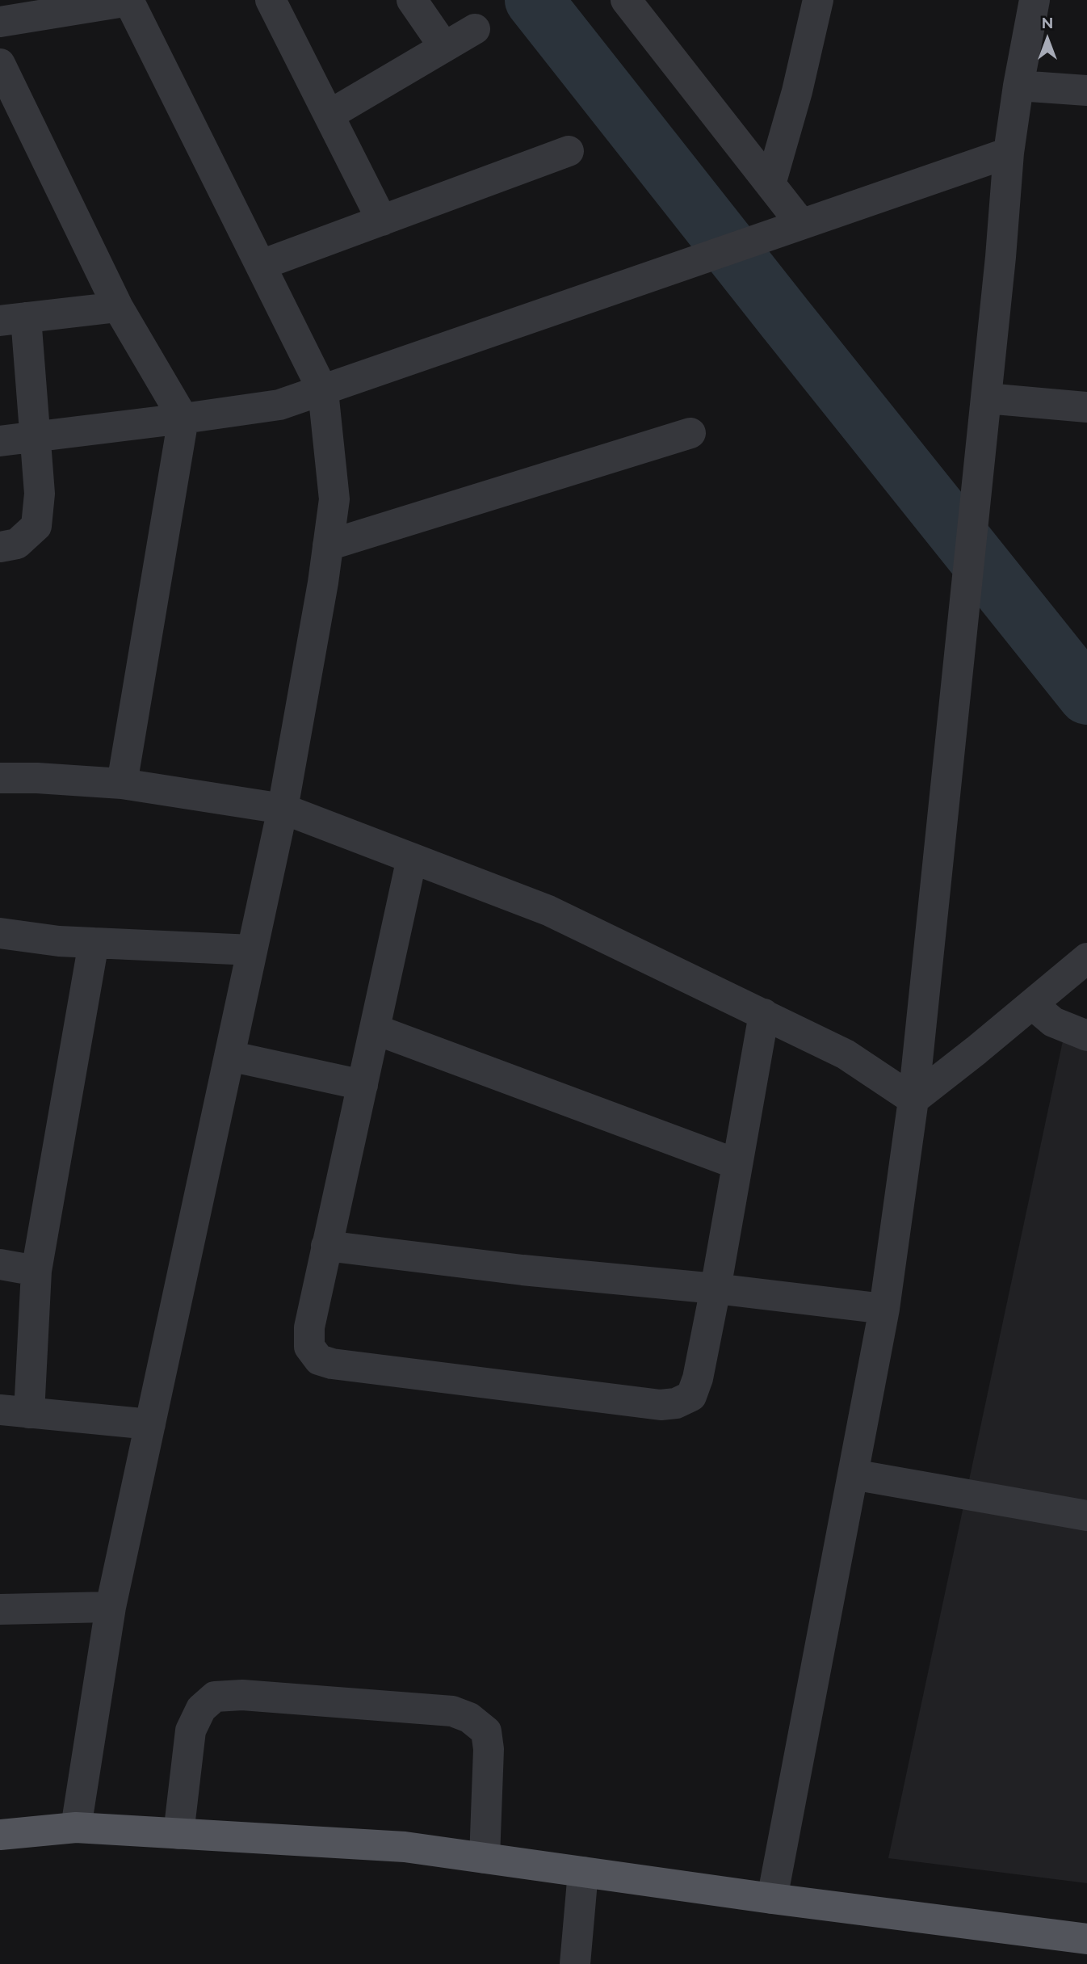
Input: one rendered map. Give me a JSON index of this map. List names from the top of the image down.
{
  "north": "top"
}
